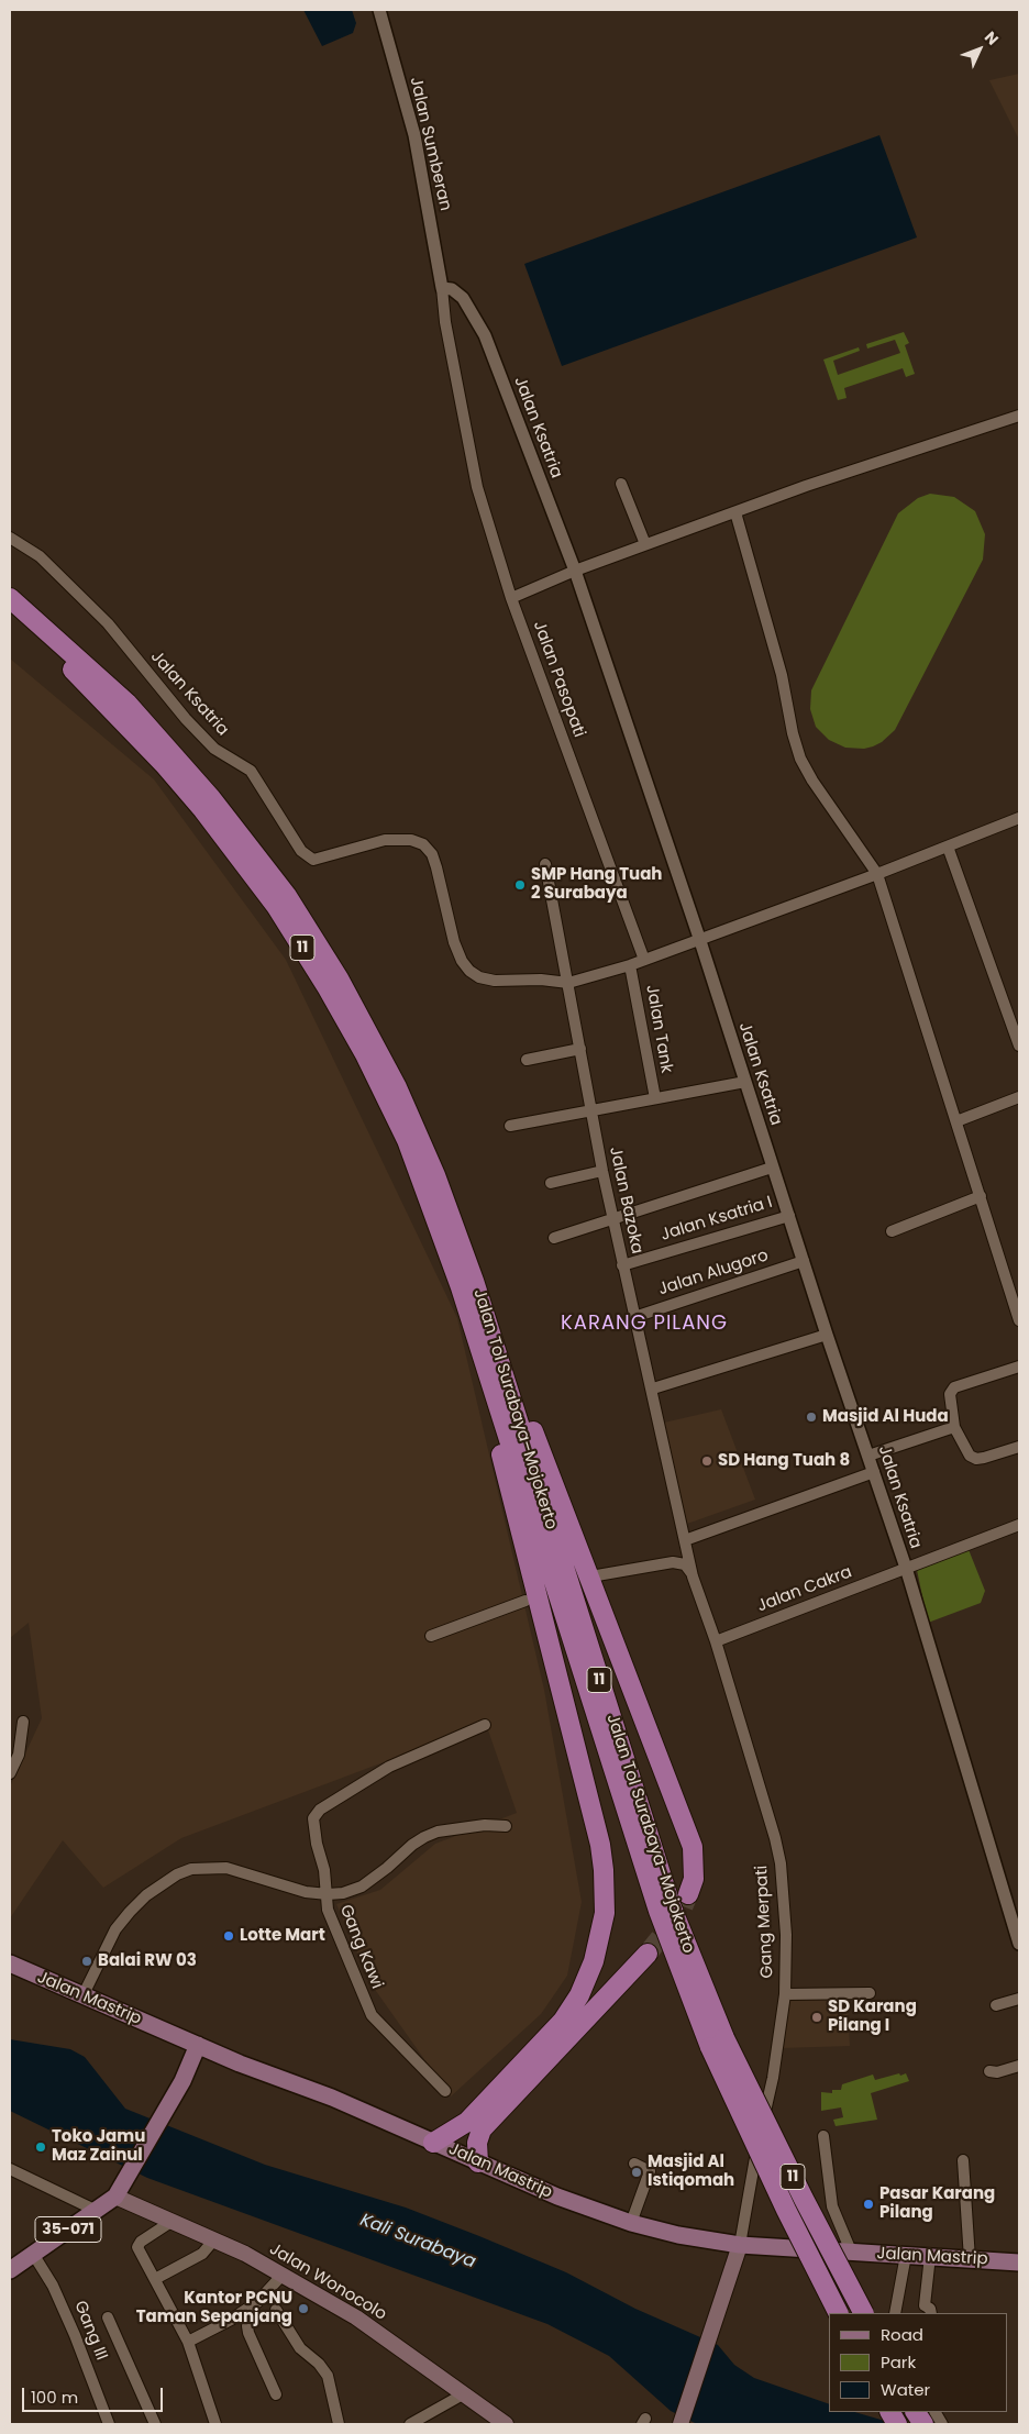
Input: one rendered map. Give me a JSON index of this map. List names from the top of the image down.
{
  "streets": {
    "highway": ["11", "Jalan Tol Surabaya–Mojokerto"],
    "main road": ["Jalan Mastrip", "35-071", "Jalan Wonocolo"],
    "street": [
      "Jalan Sumberan",
      "Jalan Ksatria",
      "Jalan Pasopati",
      "Jalan Tank",
      "Jalan Bazoka",
      "Jalan Ksatria I",
      "Jalan Alugoro",
      "Jalan Cakra",
      "Gang Merpati",
      "Gang Kawi",
      "Gang III"
    ]
  },
  "crossings": [
    ["Jalan Sumberan", "Jalan Ksatria"],
    ["Jalan Sumberan", "Jalan Pasopati"],
    ["Jalan Ksatria", "Jalan Pasopati"],
    ["Jalan Ksatria", "Jalan Tank"],
    ["Jalan Ksatria", "Jalan Bazoka"],
    ["Jalan Ksatria", "Jalan Ksatria I"],
    ["Jalan Ksatria", "Jalan Alugoro"],
    ["Jalan Ksatria", "Jalan Cakra"],
    ["Jalan Bazoka", "Jalan Ksatria I"],
    ["Jalan Bazoka", "Jalan Alugoro"],
    ["Jalan Bazoka", "Gang Merpati"],
    ["Jalan Cakra", "Gang Merpati"],
    ["Gang Merpati", "Jalan Mastrip"],
    ["Jalan Mastrip", "35-071"],
    ["35-071", "Jalan Wonocolo"],
    ["35-071", "Gang III"]
  ],
  "districts": ["KARANG PILANG"],
  "water": ["Kali Surabaya"],
  "places": [
    "SMP Hang Tuah 2 Surabaya",
    "Masjid Al Huda",
    "SD Hang Tuah 8",
    "Lotte Mart",
    "Balai RW 03",
    "SD Karang Pilang I",
    "Toko Jamu Maz Zainul",
    "Masjid Al Istiqomah",
    "Pasar Karang Pilang",
    "Kantor PCNU Taman Sepanjang"
  ],
  "legend": ["Road", "Park", "Water"],
  "scale_bar": "100 m",
  "north": "top right"
}
